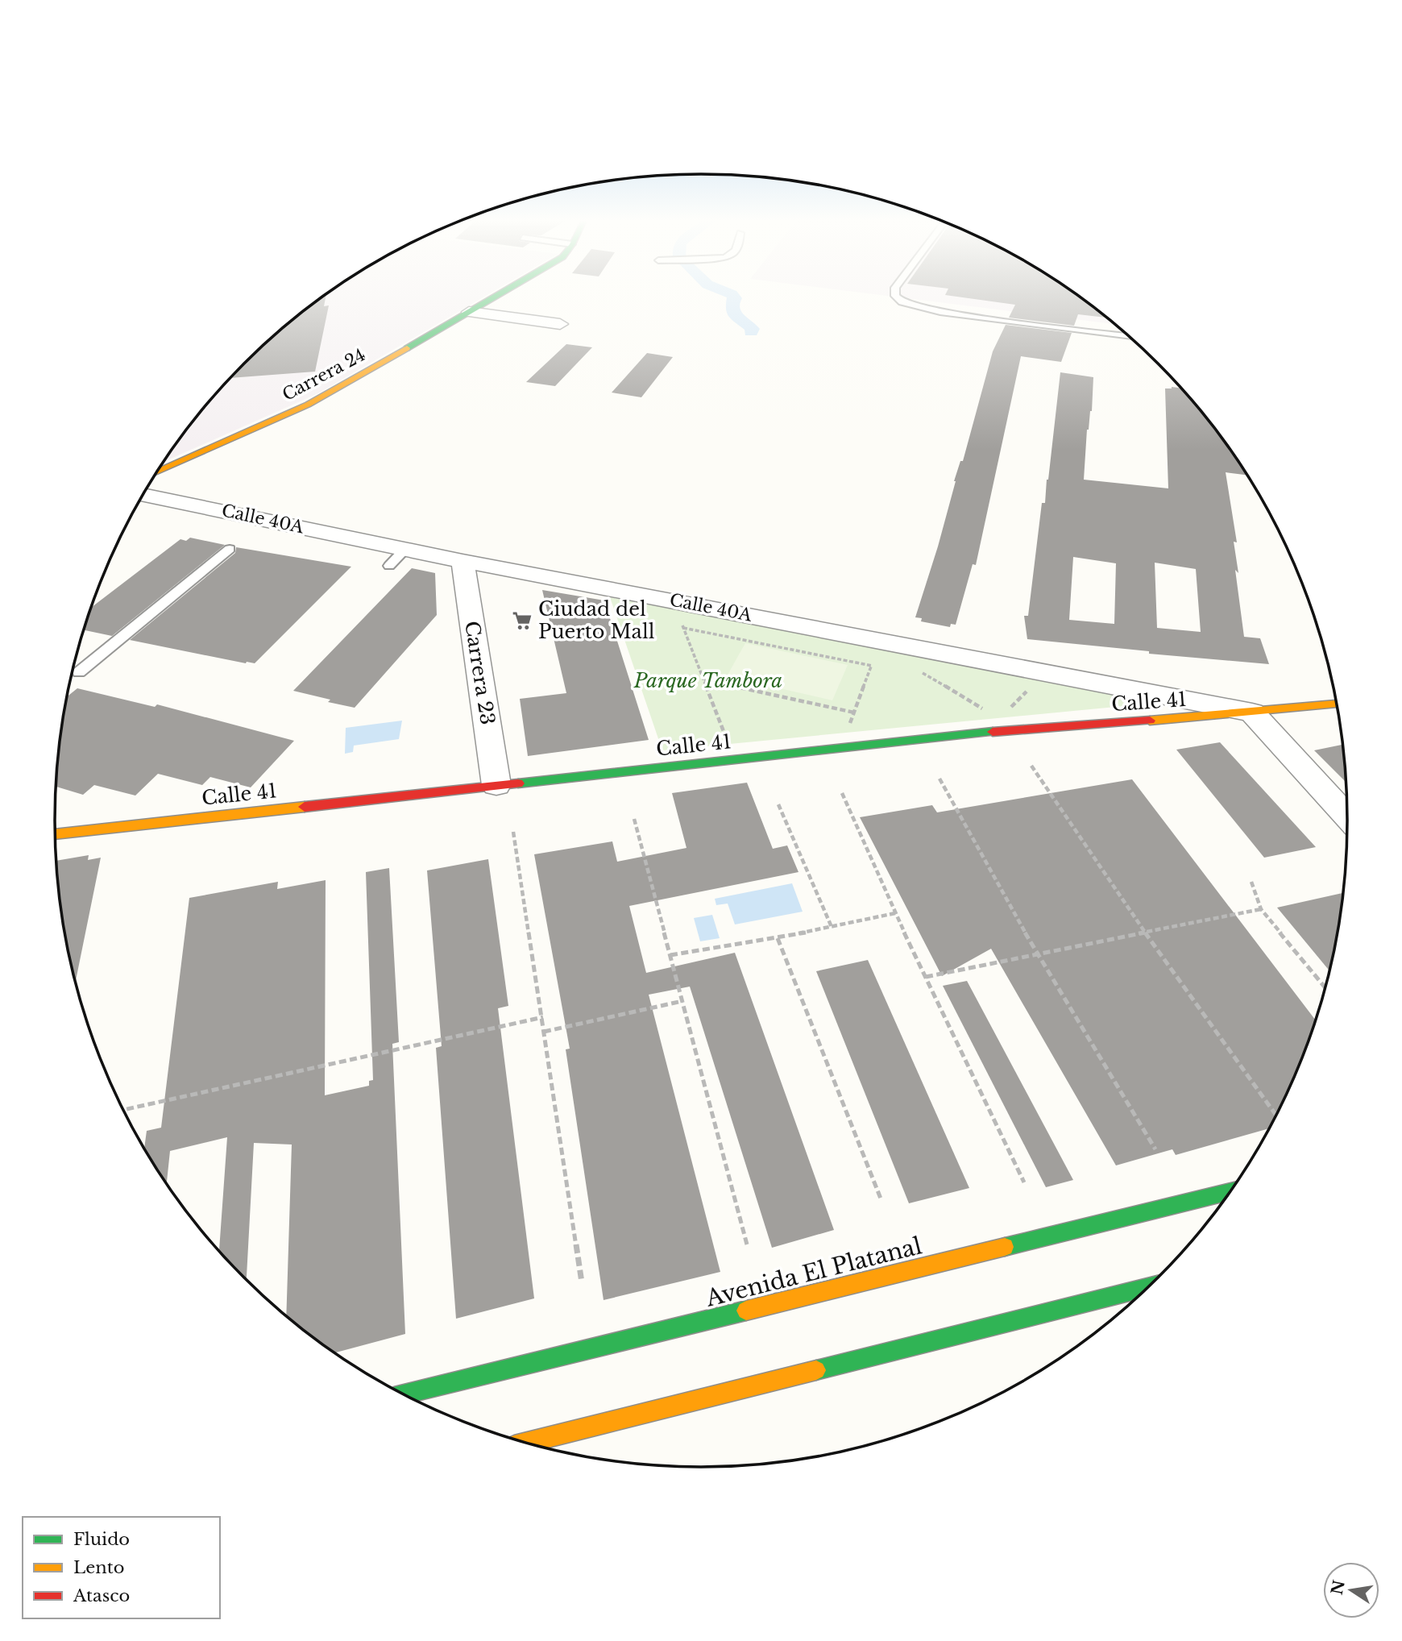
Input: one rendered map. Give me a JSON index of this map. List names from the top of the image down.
{
  "streets": {
    "street": [
      "Carrera 24",
      "Calle 40A",
      "Carrera 23",
      "Calle 41",
      "Avenida El Platanal"
    ]
  },
  "crossings": [
    ["Calle 40A", "Carrera 23"],
    ["Calle 40A", "Calle 41"],
    ["Carrera 23", "Calle 41"]
  ],
  "parks": ["Parque Tambora"],
  "places": {
    "supermarket": ["Ciudad del Puerto Mall"]
  },
  "legend": ["Fluido", "Lento", "Atasco"],
  "north": "left"
}
